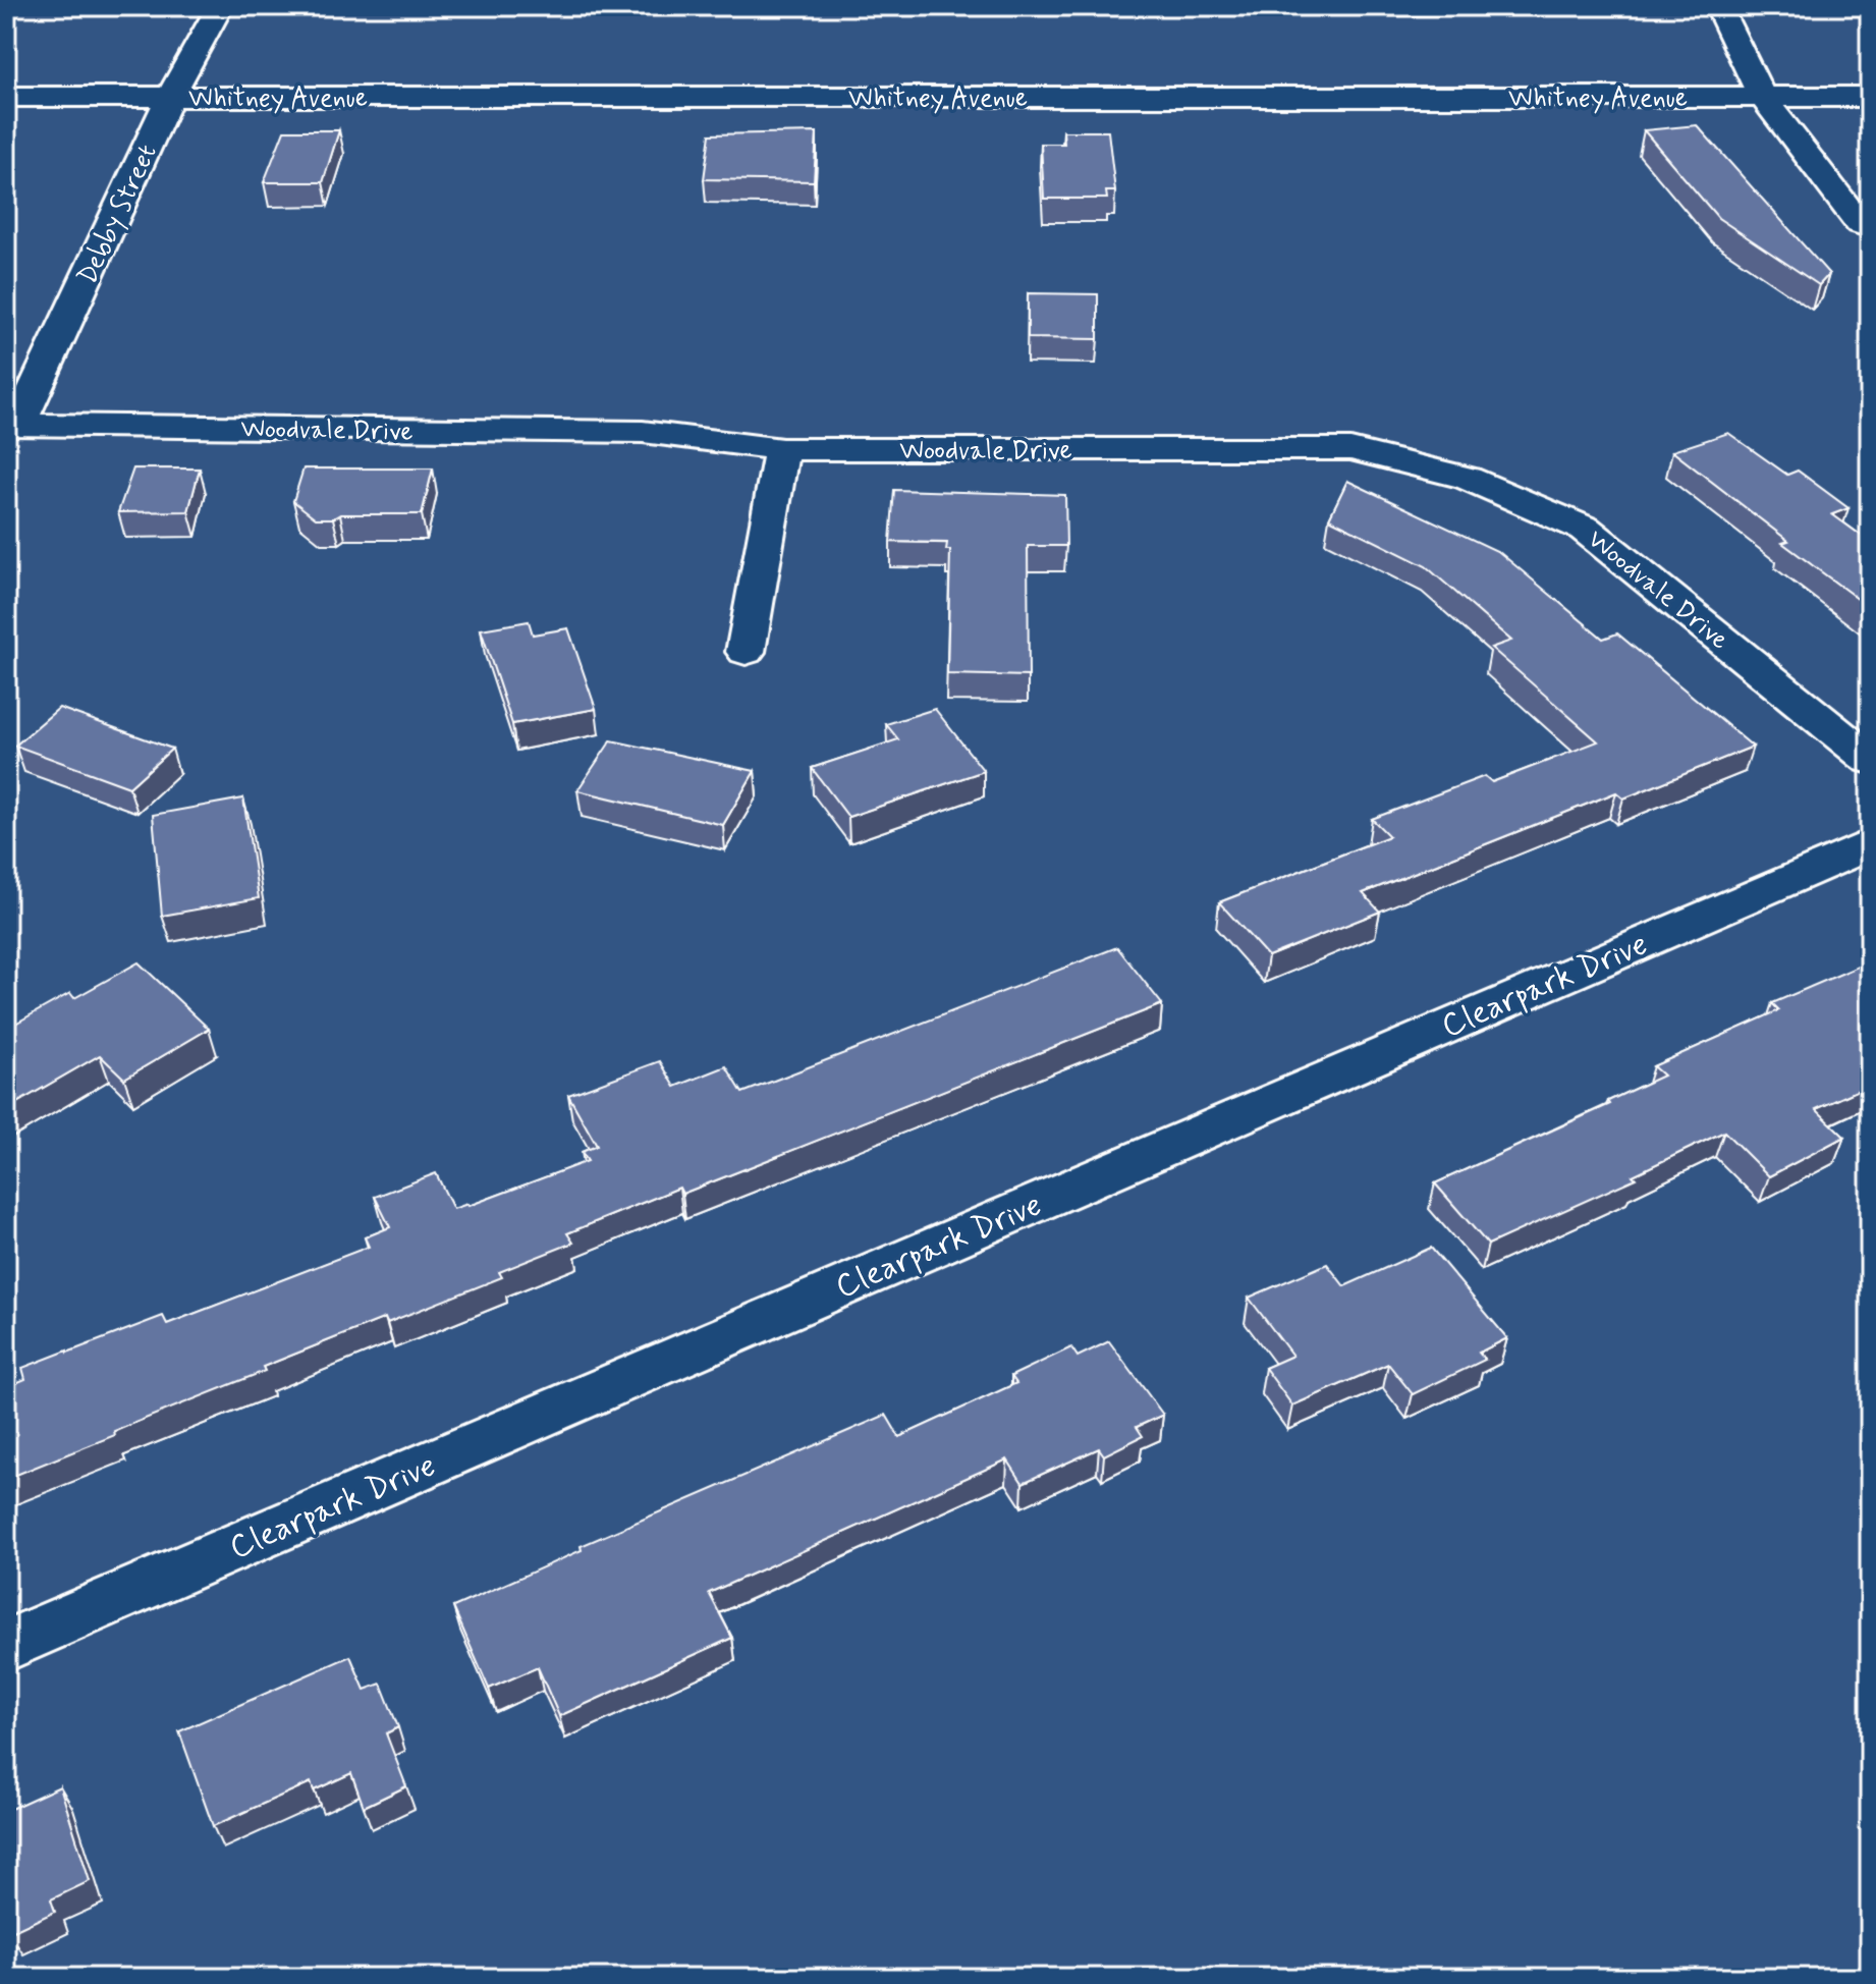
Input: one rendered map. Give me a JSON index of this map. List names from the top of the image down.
{
  "streets": {
    "street": [
      "Whitney Avenue",
      "Debby Street",
      "Woodvale Drive",
      "Clearpark Drive"
    ]
  },
  "crossings": [
    ["Whitney Avenue", "Debby Street"],
    ["Debby Street", "Woodvale Drive"]
  ]
}
